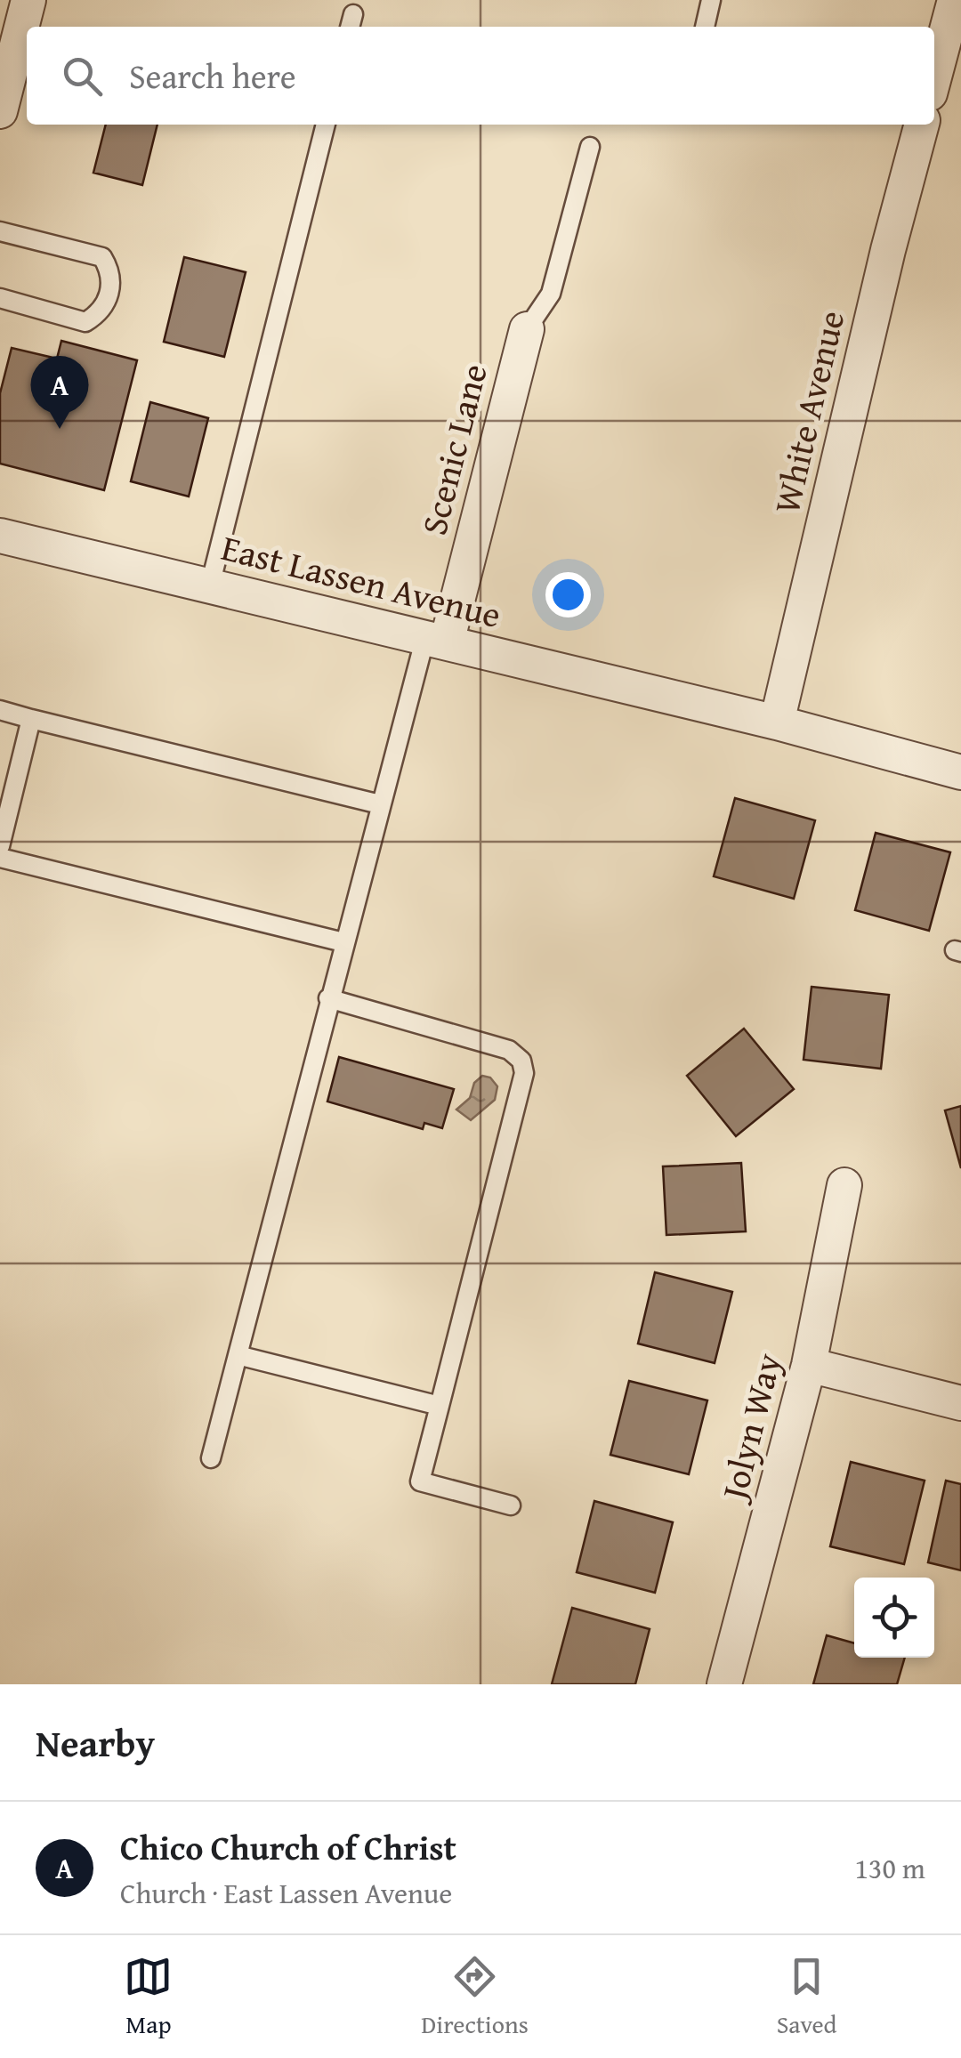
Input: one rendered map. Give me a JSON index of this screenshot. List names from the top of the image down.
{
  "streets": {
    "street": [
      "White Avenue",
      "Scenic Lane",
      "East Lassen Avenue",
      "Jolyn Way"
    ]
  },
  "crossings": [
    ["White Avenue", "East Lassen Avenue"],
    ["Scenic Lane", "East Lassen Avenue"]
  ],
  "page": {
    "search": "Search here",
    "pins": "A",
    "heading": "Nearby",
    "list": [
      {
        "mark": "A",
        "name": "Chico Church of Christ",
        "note": "Church · East Lassen Avenue",
        "value": "130 m"
      }
    ],
    "nav": ["Map", "Directions", "Saved"]
  }
}
